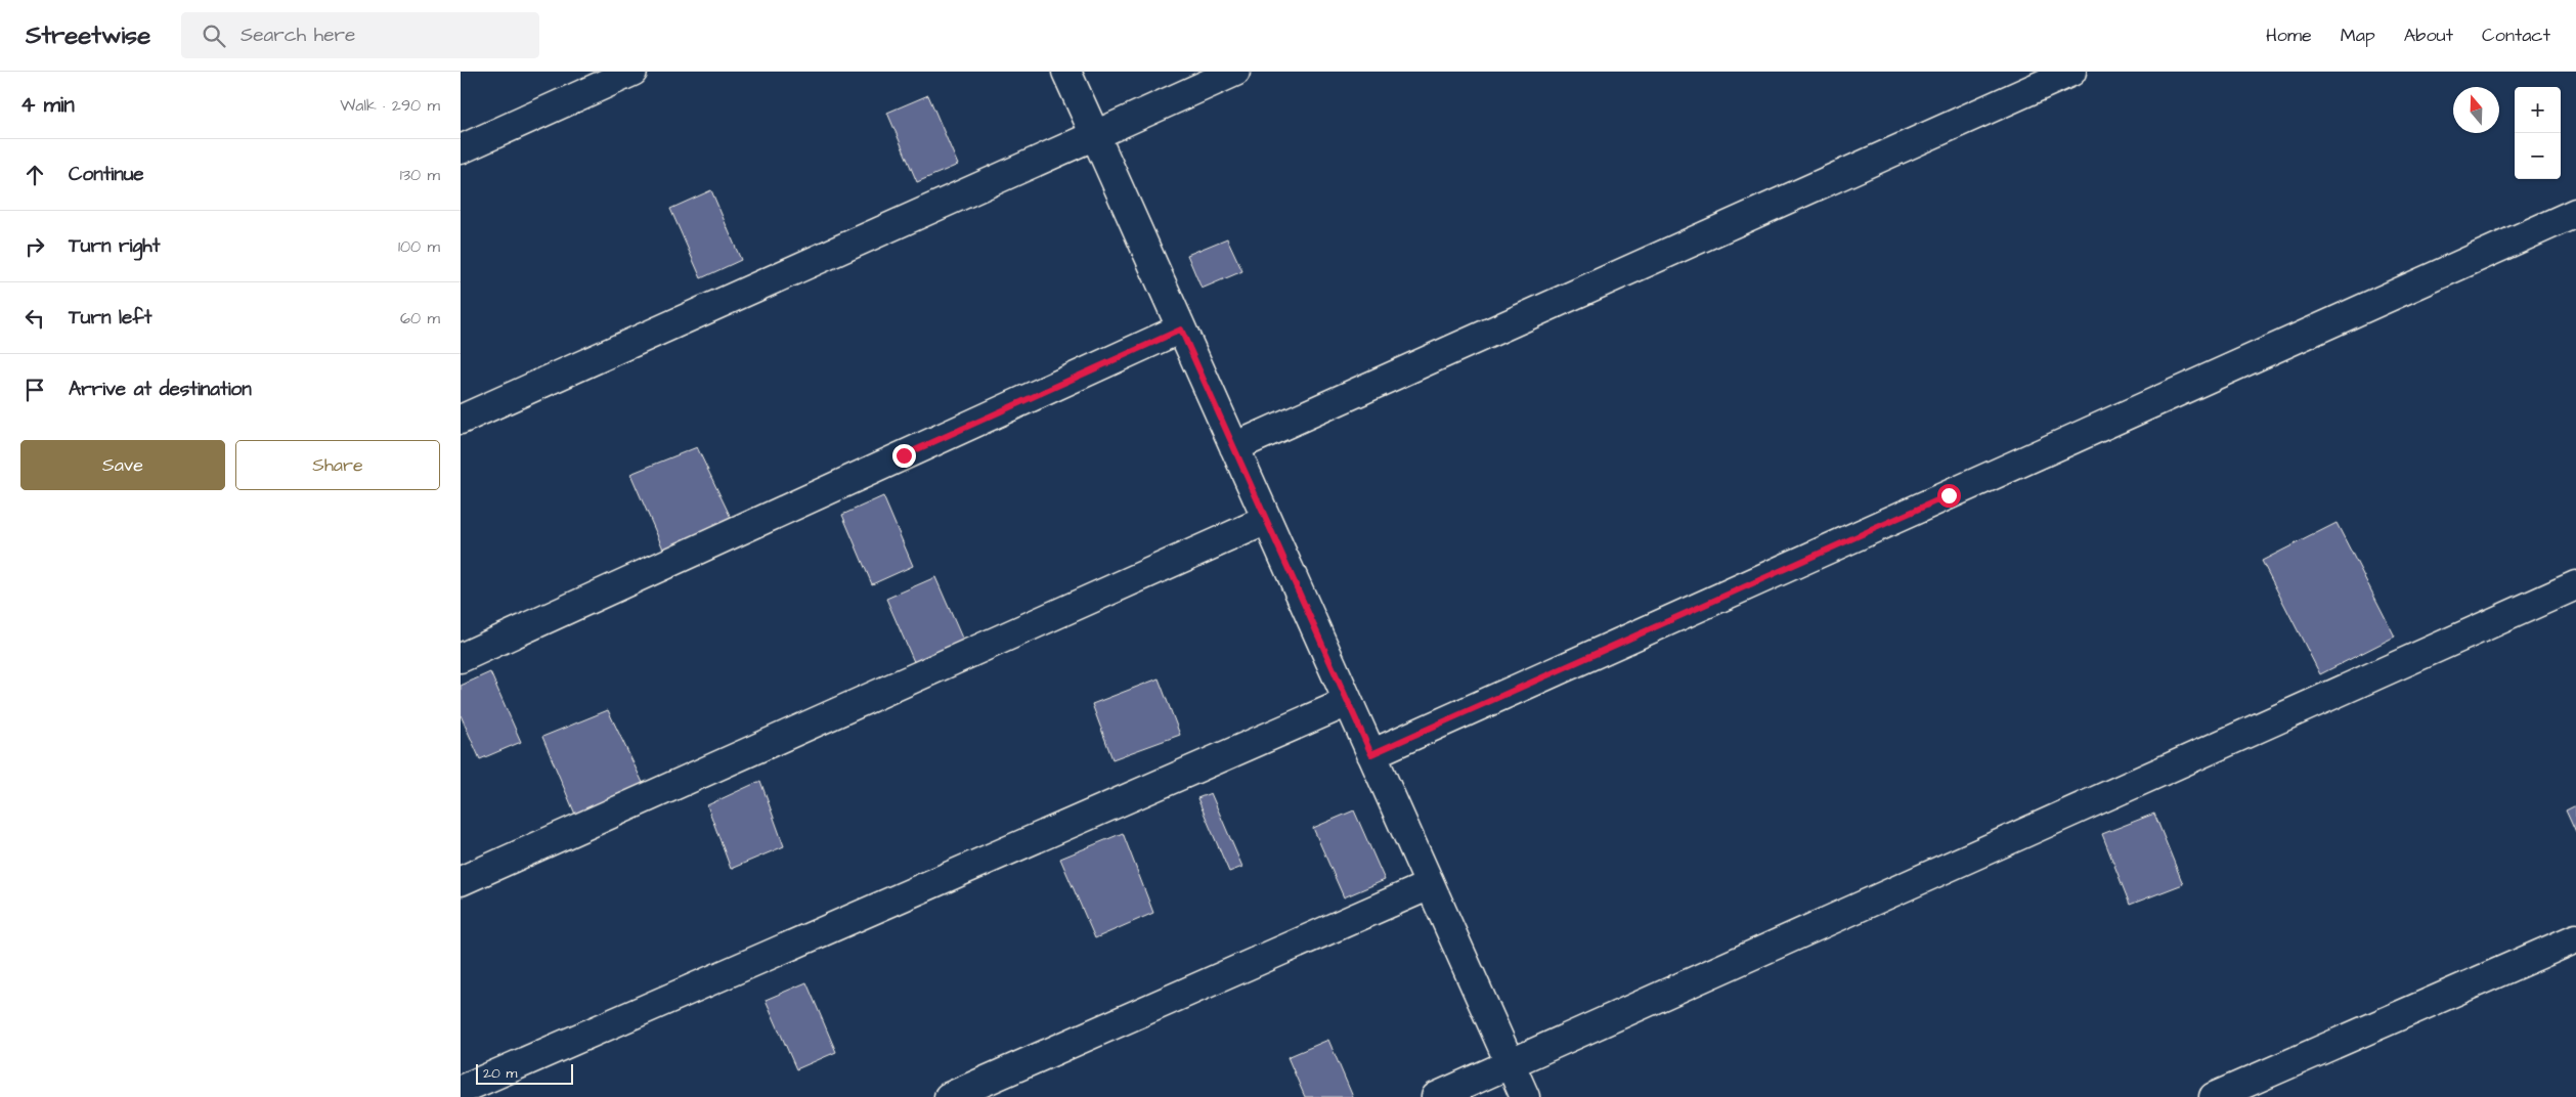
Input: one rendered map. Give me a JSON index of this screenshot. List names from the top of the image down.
{
  "scale_bar": "20 m",
  "north": "top",
  "page": {
    "header": "Streetwise",
    "search": "Search here",
    "nav": [
      "Home",
      "Map",
      "About",
      "Contact"
    ],
    "heading": ["4 min", "Walk · 290 m"],
    "map_buttons": ["+", "−"],
    "list": [
      ["Continue", "130 m"],
      ["Turn right", "100 m"],
      ["Turn left", "60 m"],
      "Arrive at destination"
    ],
    "buttons": ["Save", "Share"],
    "scale": "20 m"
  }
}
